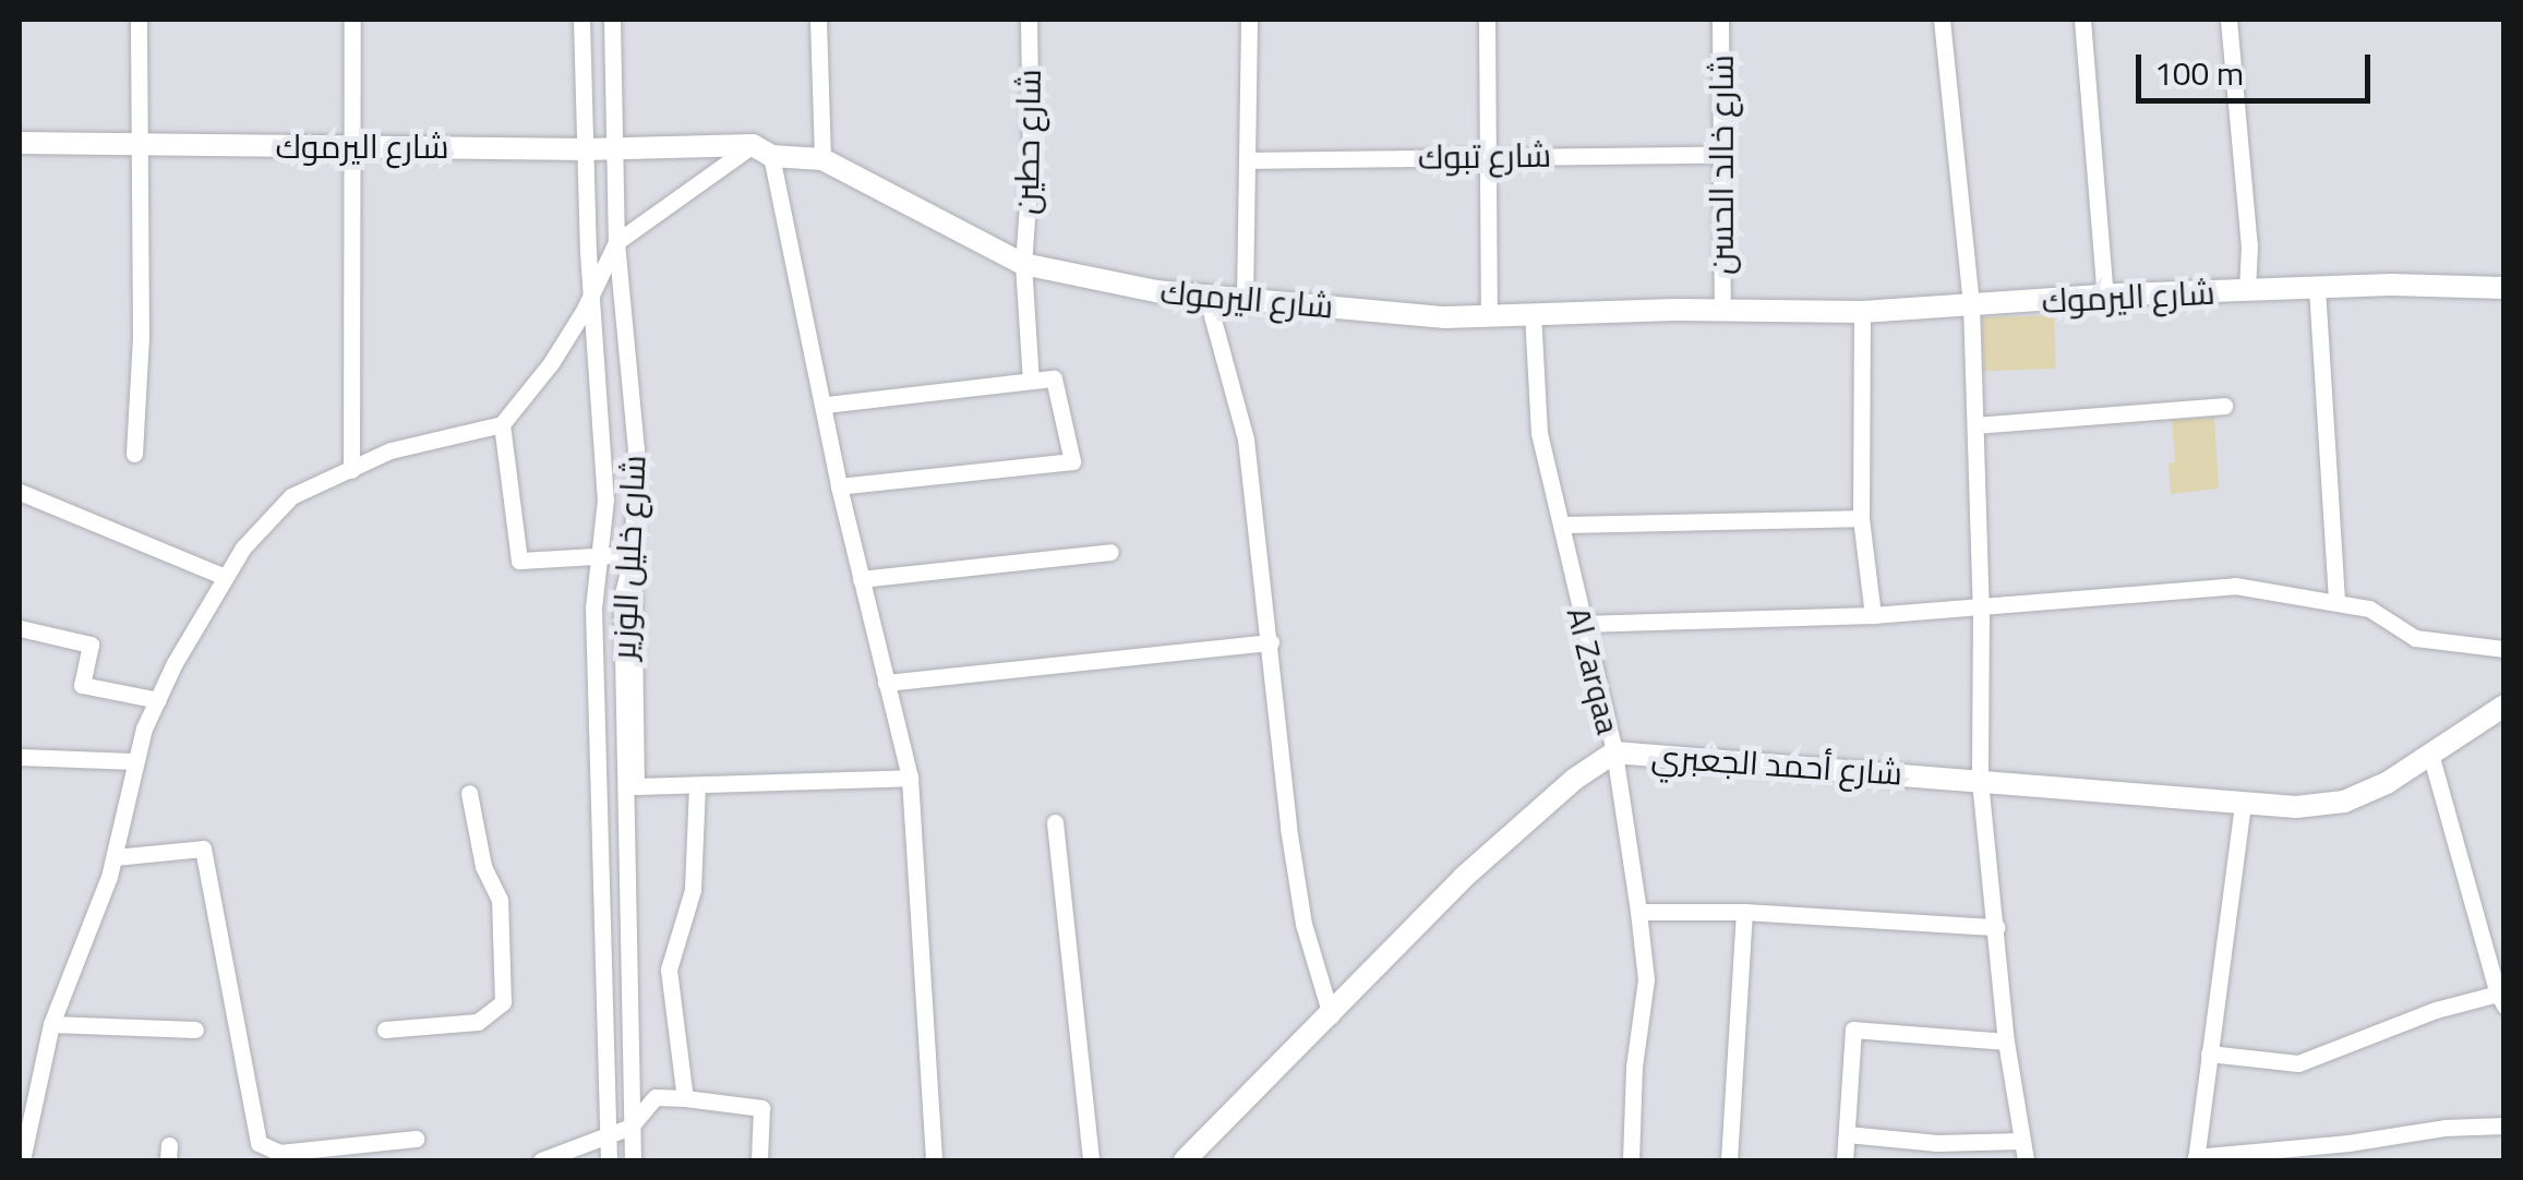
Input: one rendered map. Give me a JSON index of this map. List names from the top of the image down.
{
  "streets": {
    "street": [
      "شارع حطين",
      "شارع اليرموك",
      "شارع تبوك",
      "شارع خالد الحسن",
      "شارع خليل الوزير",
      "Al Zarqaa",
      "شارع أحمد الجعبري"
    ]
  },
  "crossings": [
    ["شارع حطين", "شارع اليرموك"],
    ["شارع اليرموك", "شارع خالد الحسن"],
    ["شارع اليرموك", "شارع خليل الوزير"],
    ["شارع اليرموك", "Al Zarqaa"],
    ["شارع تبوك", "شارع خالد الحسن"],
    ["Al Zarqaa", "شارع أحمد الجعبري"]
  ],
  "scale_bar": "100 m"
}
